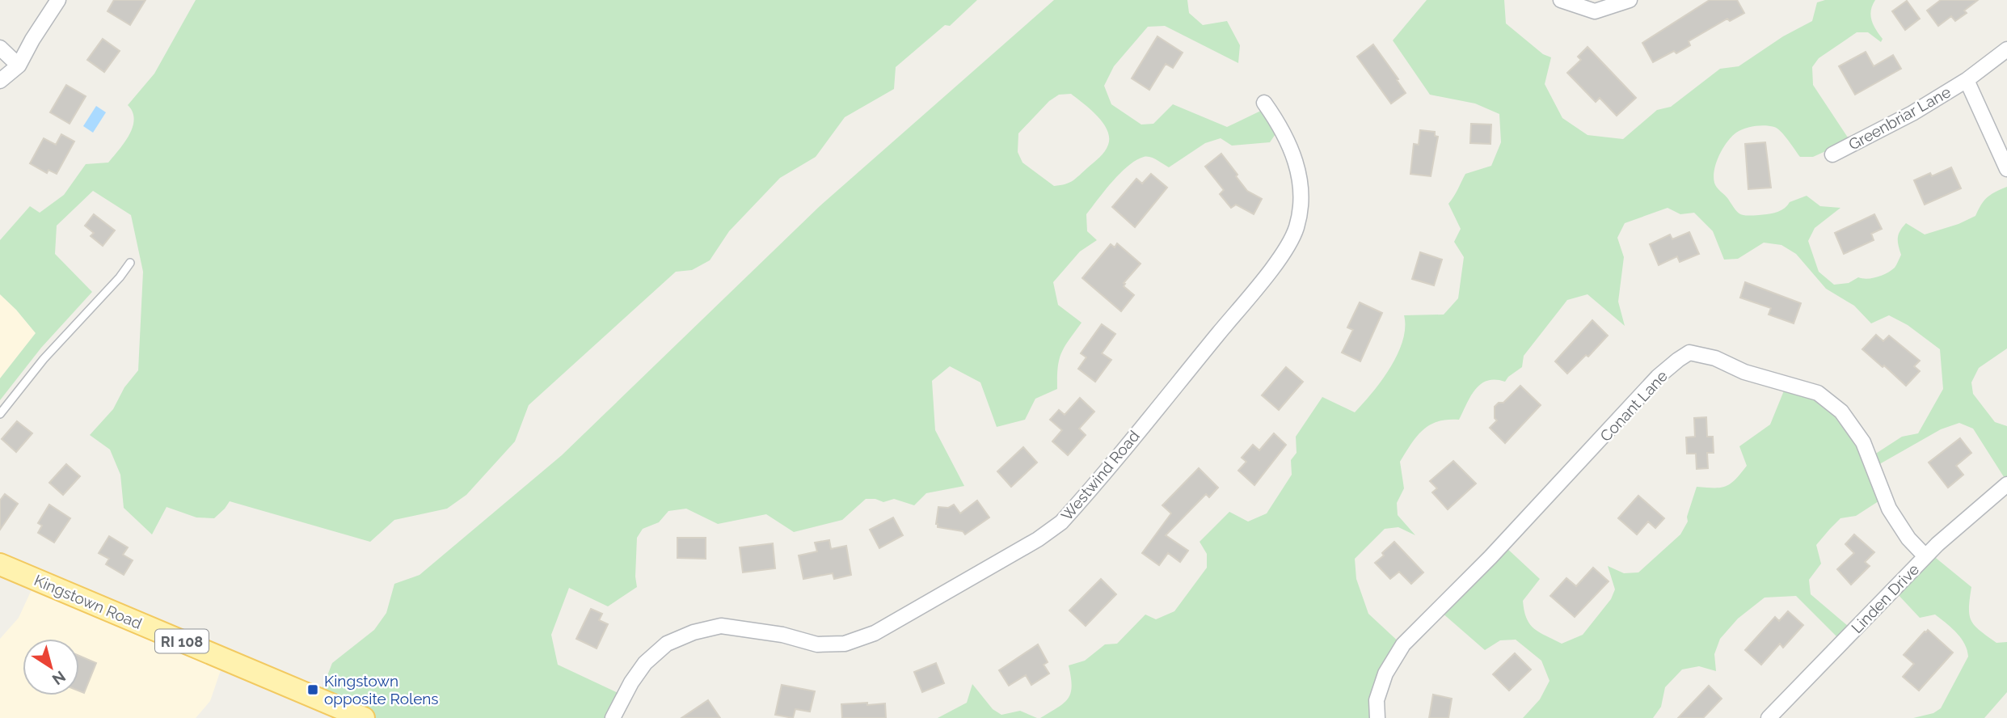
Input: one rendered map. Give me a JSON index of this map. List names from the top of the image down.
{
  "streets": {
    "main road": ["Kingstown Road", "RI 108"],
    "street": [
      "Greenbriar Lane",
      "Conant Lane",
      "Westwind Road",
      "Linden Drive"
    ]
  },
  "crossings": [
    ["Conant Lane", "Linden Drive"]
  ],
  "places": {
    "transit": ["Kingstown opposite Rolens"]
  },
  "north": "bottom right"
}
